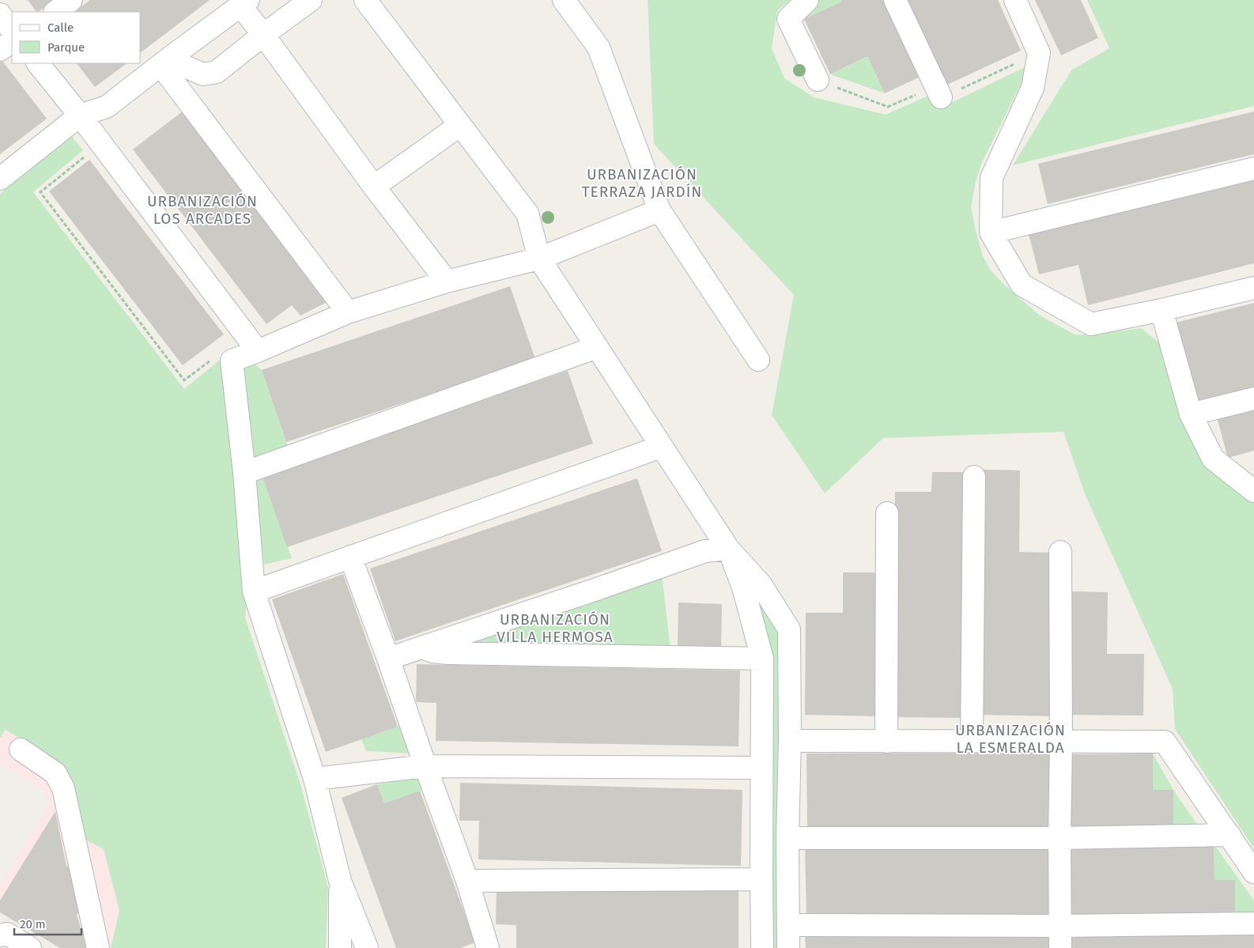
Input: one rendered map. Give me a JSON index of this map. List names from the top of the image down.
{
  "districts": [
    "URBANIZACIÓN TERRAZA JARDÍN",
    "URBANIZACIÓN LOS ARCADES",
    "URBANIZACIÓN VILLA HERMOSA",
    "URBANIZACIÓN LA ESMERALDA"
  ],
  "legend": ["Calle", "Parque"],
  "scale_bar": "20 m"
}
